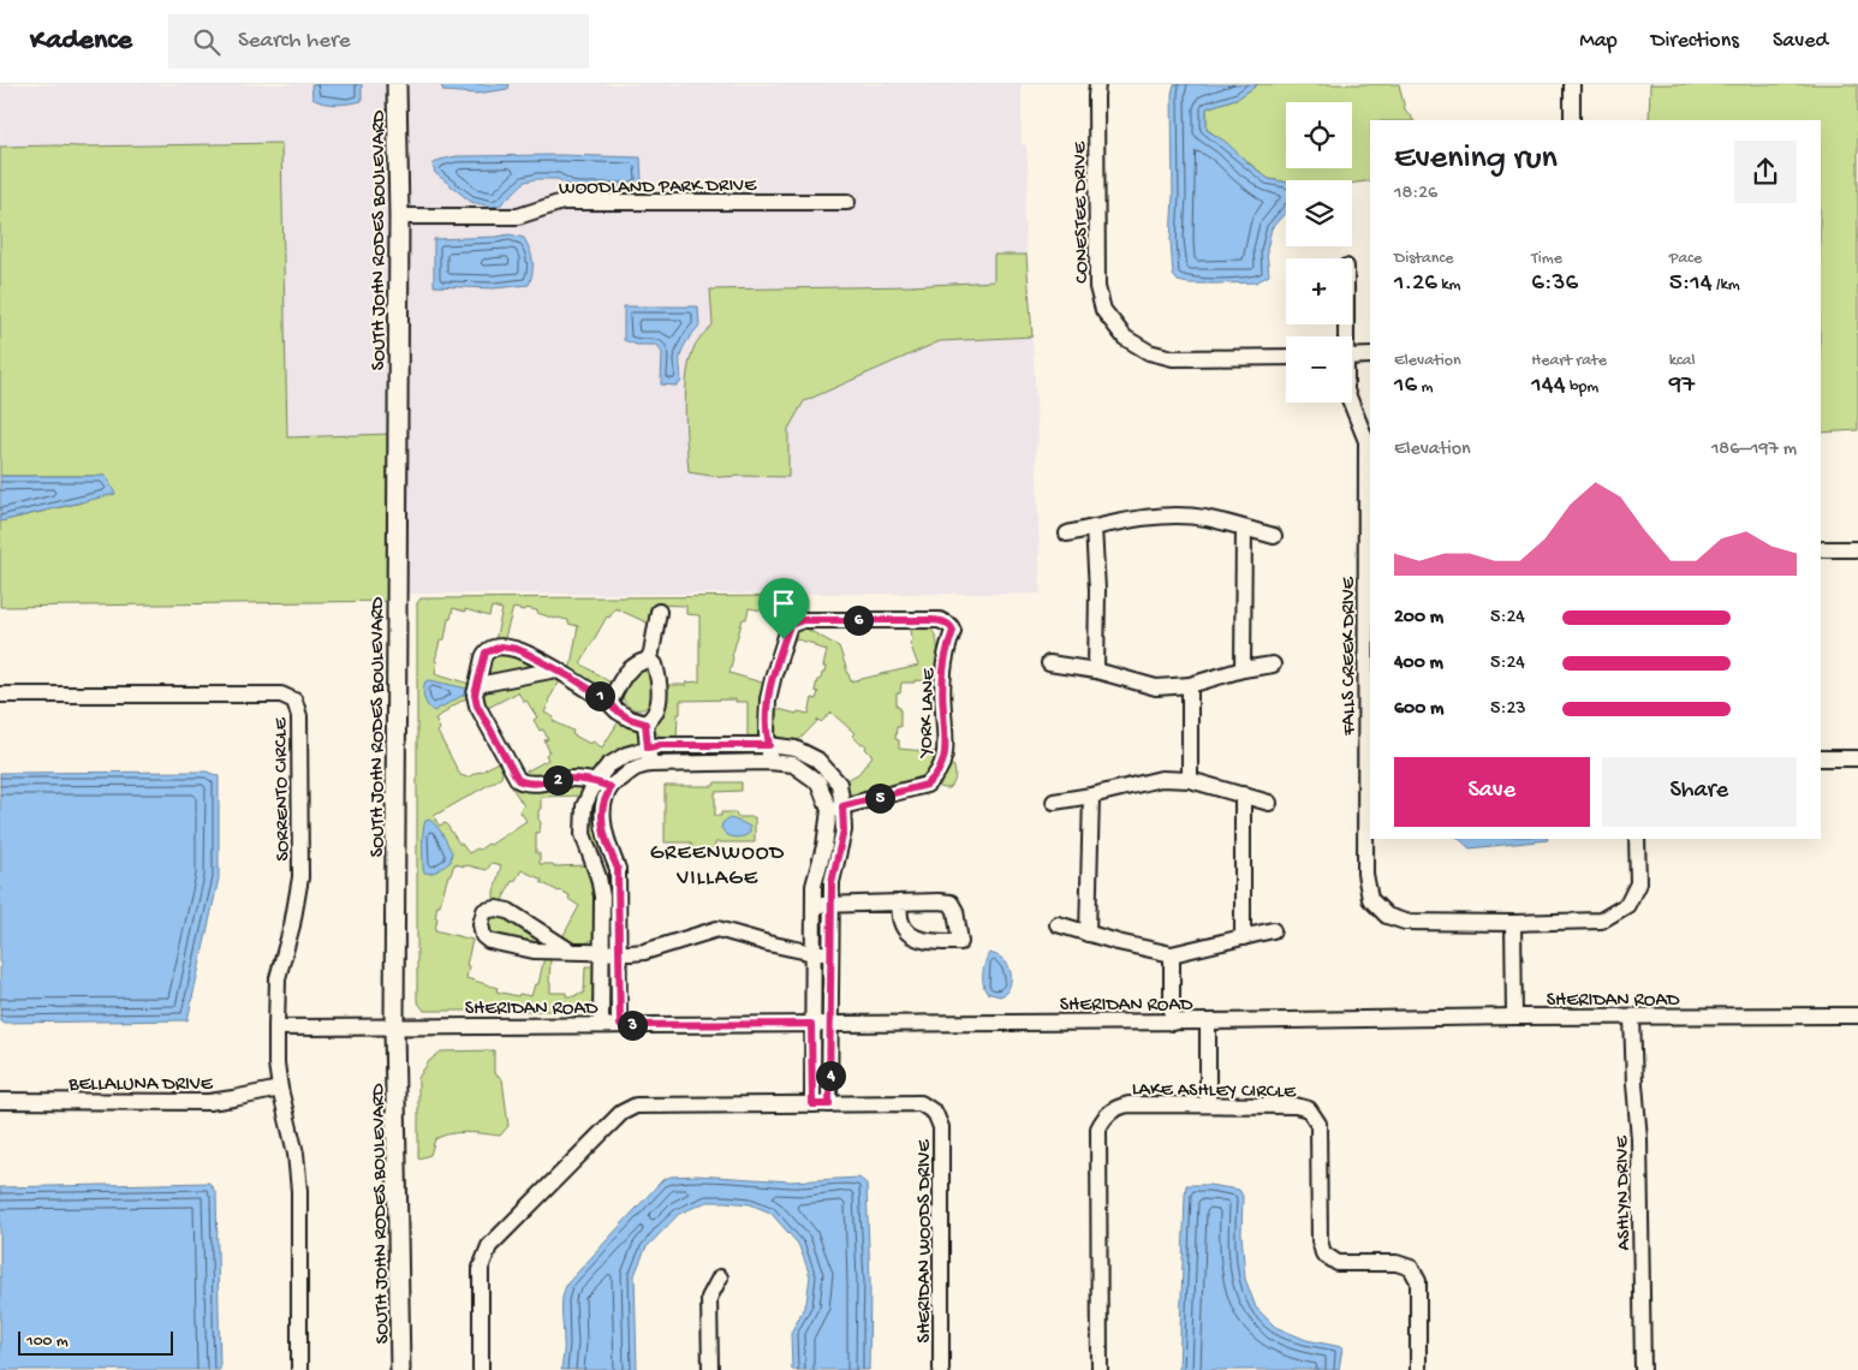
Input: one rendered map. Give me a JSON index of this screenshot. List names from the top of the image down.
{
  "streets": {
    "main road": ["SOUTH JOHN RODES BOULEVARD"],
    "street": [
      "WOODLAND PARK DRIVE",
      "CONESTEE DRIVE",
      "FALLS CREEK DRIVE",
      "YORK LANE",
      "SORRENTO CIRCLE",
      "SHERIDAN ROAD",
      "BELLALUNA DRIVE",
      "LAKE ASHLEY CIRCLE",
      "ASHLYN DRIVE",
      "SHERIDAN WOODS DRIVE"
    ]
  },
  "crossings": [
    ["WOODLAND PARK DRIVE", "SOUTH JOHN RODES BOULEVARD"],
    ["SOUTH JOHN RODES BOULEVARD", "SHERIDAN ROAD"],
    ["SORRENTO CIRCLE", "BELLALUNA DRIVE"],
    ["SHERIDAN ROAD", "ASHLYN DRIVE"]
  ],
  "districts": ["GREENWOOD VILLAGE"],
  "scale_bar": "100 m",
  "page": {
    "header": "Kadence",
    "search": "Search here",
    "nav": ["Map", "Directions", "Saved"],
    "map_buttons": ["+", "−"],
    "heading": ["Evening run", "18:26"],
    "stats": [
      ["Distance", "1.26 km"],
      ["Time", "6:36"],
      ["Pace", "5:14 /km"],
      ["Elevation", "16 m"],
      ["Heart rate", "144 bpm"],
      ["kcal", "97"]
    ],
    "chart": ["Elevation", "186–197 m"],
    "list": [
      {
        "name": "200 m",
        "note": "5:24"
      },
      {
        "name": "400 m",
        "note": "5:24"
      },
      {
        "name": "600 m",
        "note": "5:23"
      }
    ],
    "pins": [
      "6",
      "1",
      "2",
      "5",
      "3",
      "4"
    ],
    "buttons": ["Save", "Share"],
    "scale": "100 m"
  }
}
